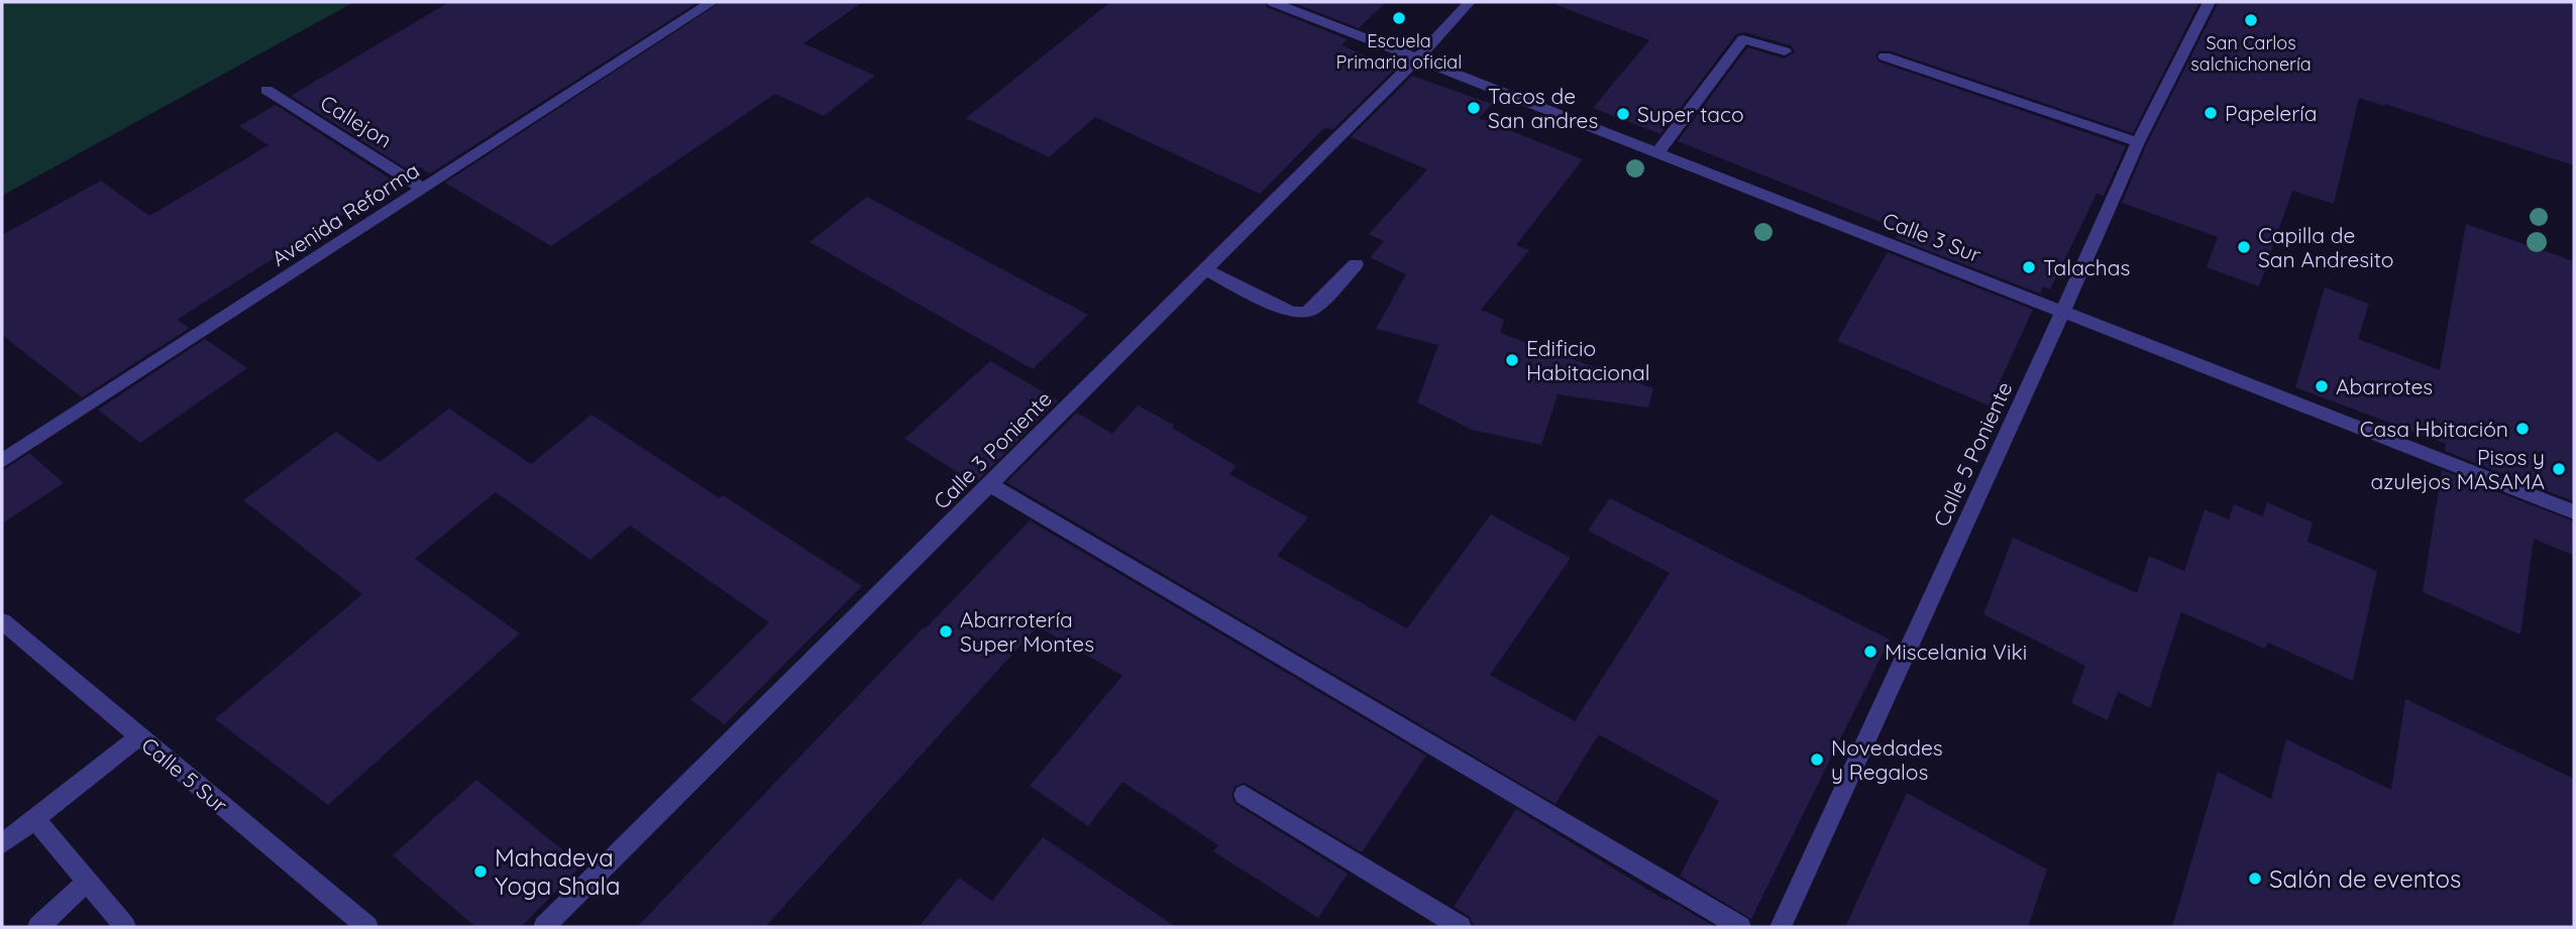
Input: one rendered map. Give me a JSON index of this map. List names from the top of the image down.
{
  "streets": {
    "street": [
      "Callejon",
      "Avenida Reforma",
      "Calle 3 Sur",
      "Calle 3 Poniente",
      "Calle 5 Poniente",
      "Calle 5 Sur"
    ]
  },
  "crossings": [
    ["Callejon", "Avenida Reforma"],
    ["Calle 3 Sur", "Calle 3 Poniente"],
    ["Calle 3 Sur", "Calle 5 Poniente"]
  ],
  "places": [
    "Escuela Primaria oficial",
    "San Carlos salchichonería",
    "Tacos de San andres",
    "Papelería",
    "Super taco",
    "Capilla de San Andresito",
    "Talachas",
    "Edificio Habitacional",
    "Abarrotes",
    "Casa Hbitación",
    "Pisos y azulejos MASAMA",
    "Abarrotería Super Montes",
    "Miscelania Viki",
    "Novedades y Regalos",
    "Mahadeva Yoga Shala",
    "Salón de eventos"
  ]
}
